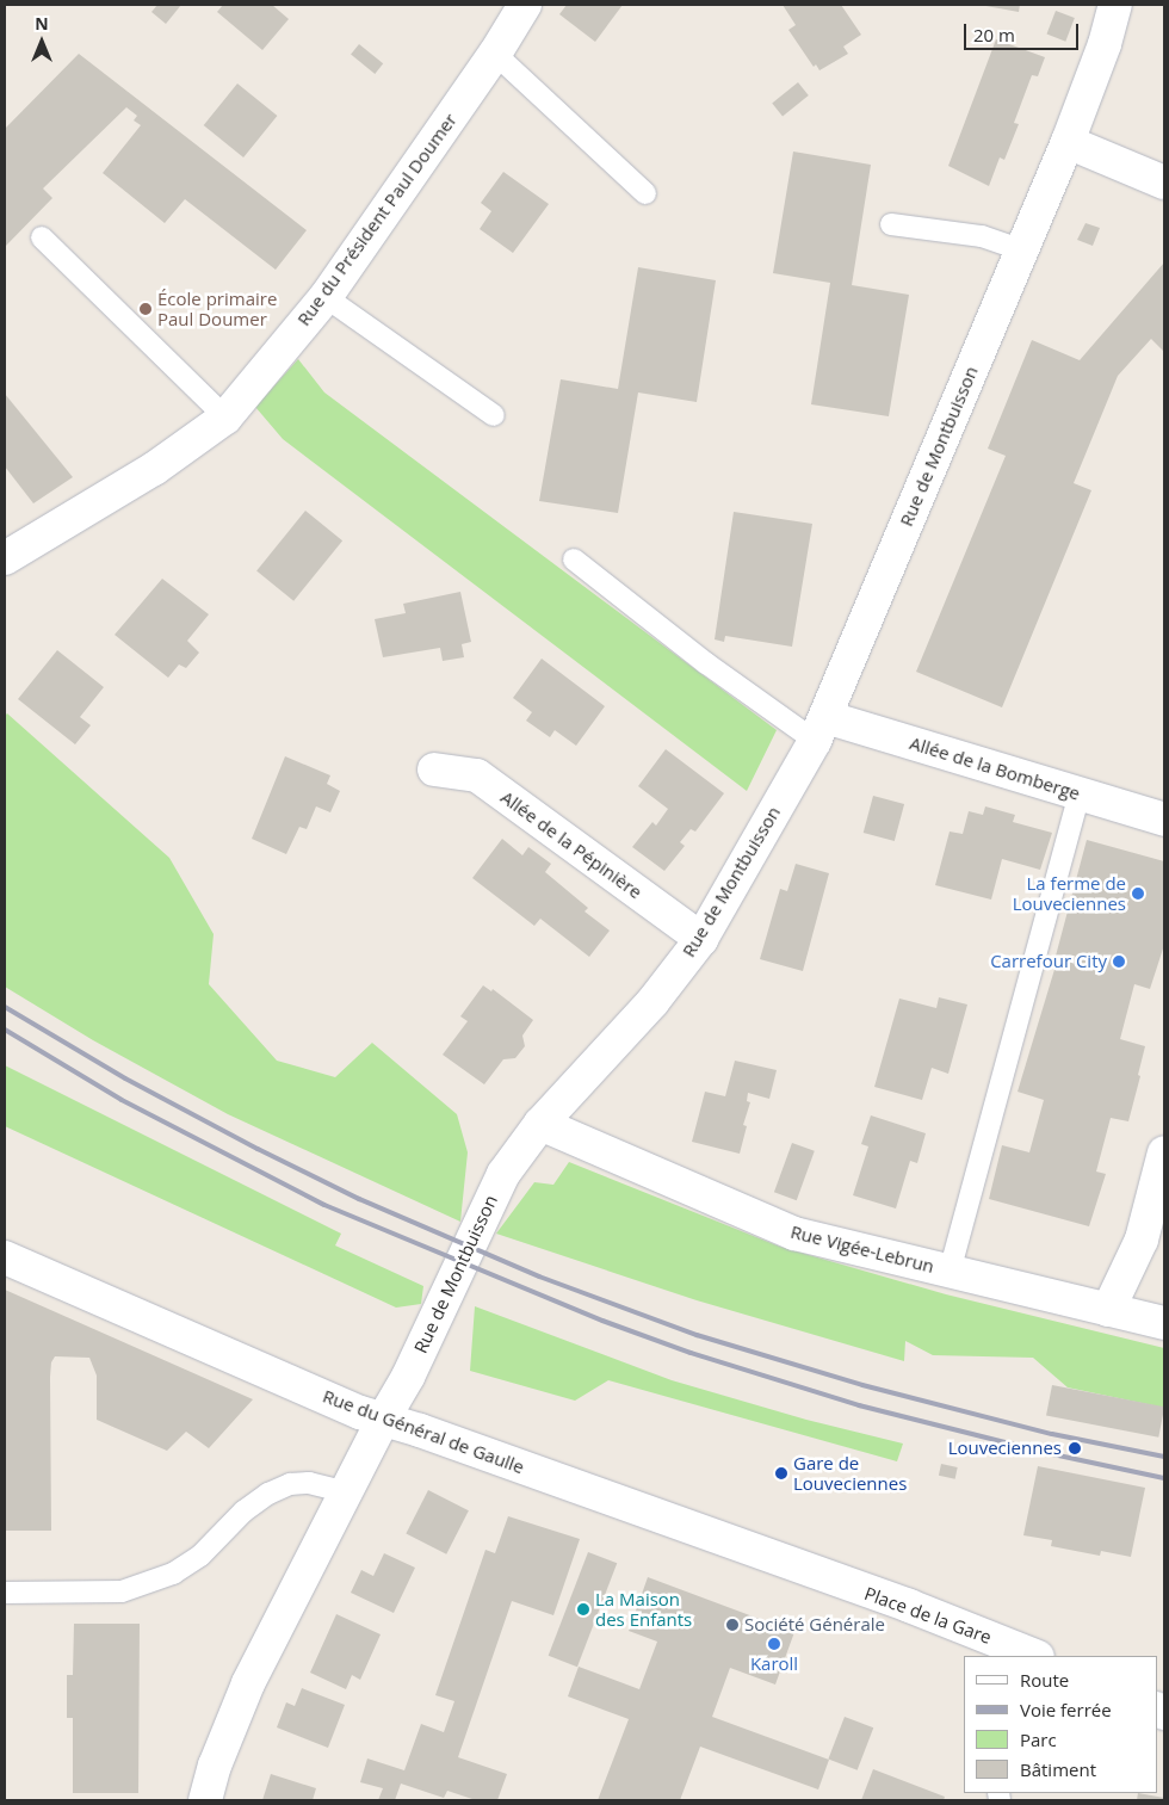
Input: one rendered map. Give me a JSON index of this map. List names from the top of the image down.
{
  "streets": {
    "street": [
      "Rue du Président Paul Doumer",
      "Rue de Montbuisson",
      "Allée de la Bomberge",
      "Allée de la Pépinière",
      "Rue Vigée-Lebrun",
      "Rue du Général de Gaulle",
      "Place de la Gare"
    ]
  },
  "crossings": [
    ["Rue de Montbuisson", "Allée de la Bomberge"],
    ["Rue de Montbuisson", "Allée de la Pépinière"],
    ["Rue de Montbuisson", "Rue Vigée-Lebrun"],
    ["Rue de Montbuisson", "Rue du Général de Gaulle"],
    ["Rue du Général de Gaulle", "Place de la Gare"]
  ],
  "places": [
    "École primaire Paul Doumer",
    "La ferme de Louveciennes",
    "Carrefour City",
    "Louveciennes",
    "Gare de Louveciennes",
    "La Maison des Enfants",
    "Société Générale",
    "Karoll"
  ],
  "legend": [
    "Route",
    "Voie ferrée",
    "Parc",
    "Bâtiment"
  ],
  "scale_bar": "20 m",
  "north": "top"
}
